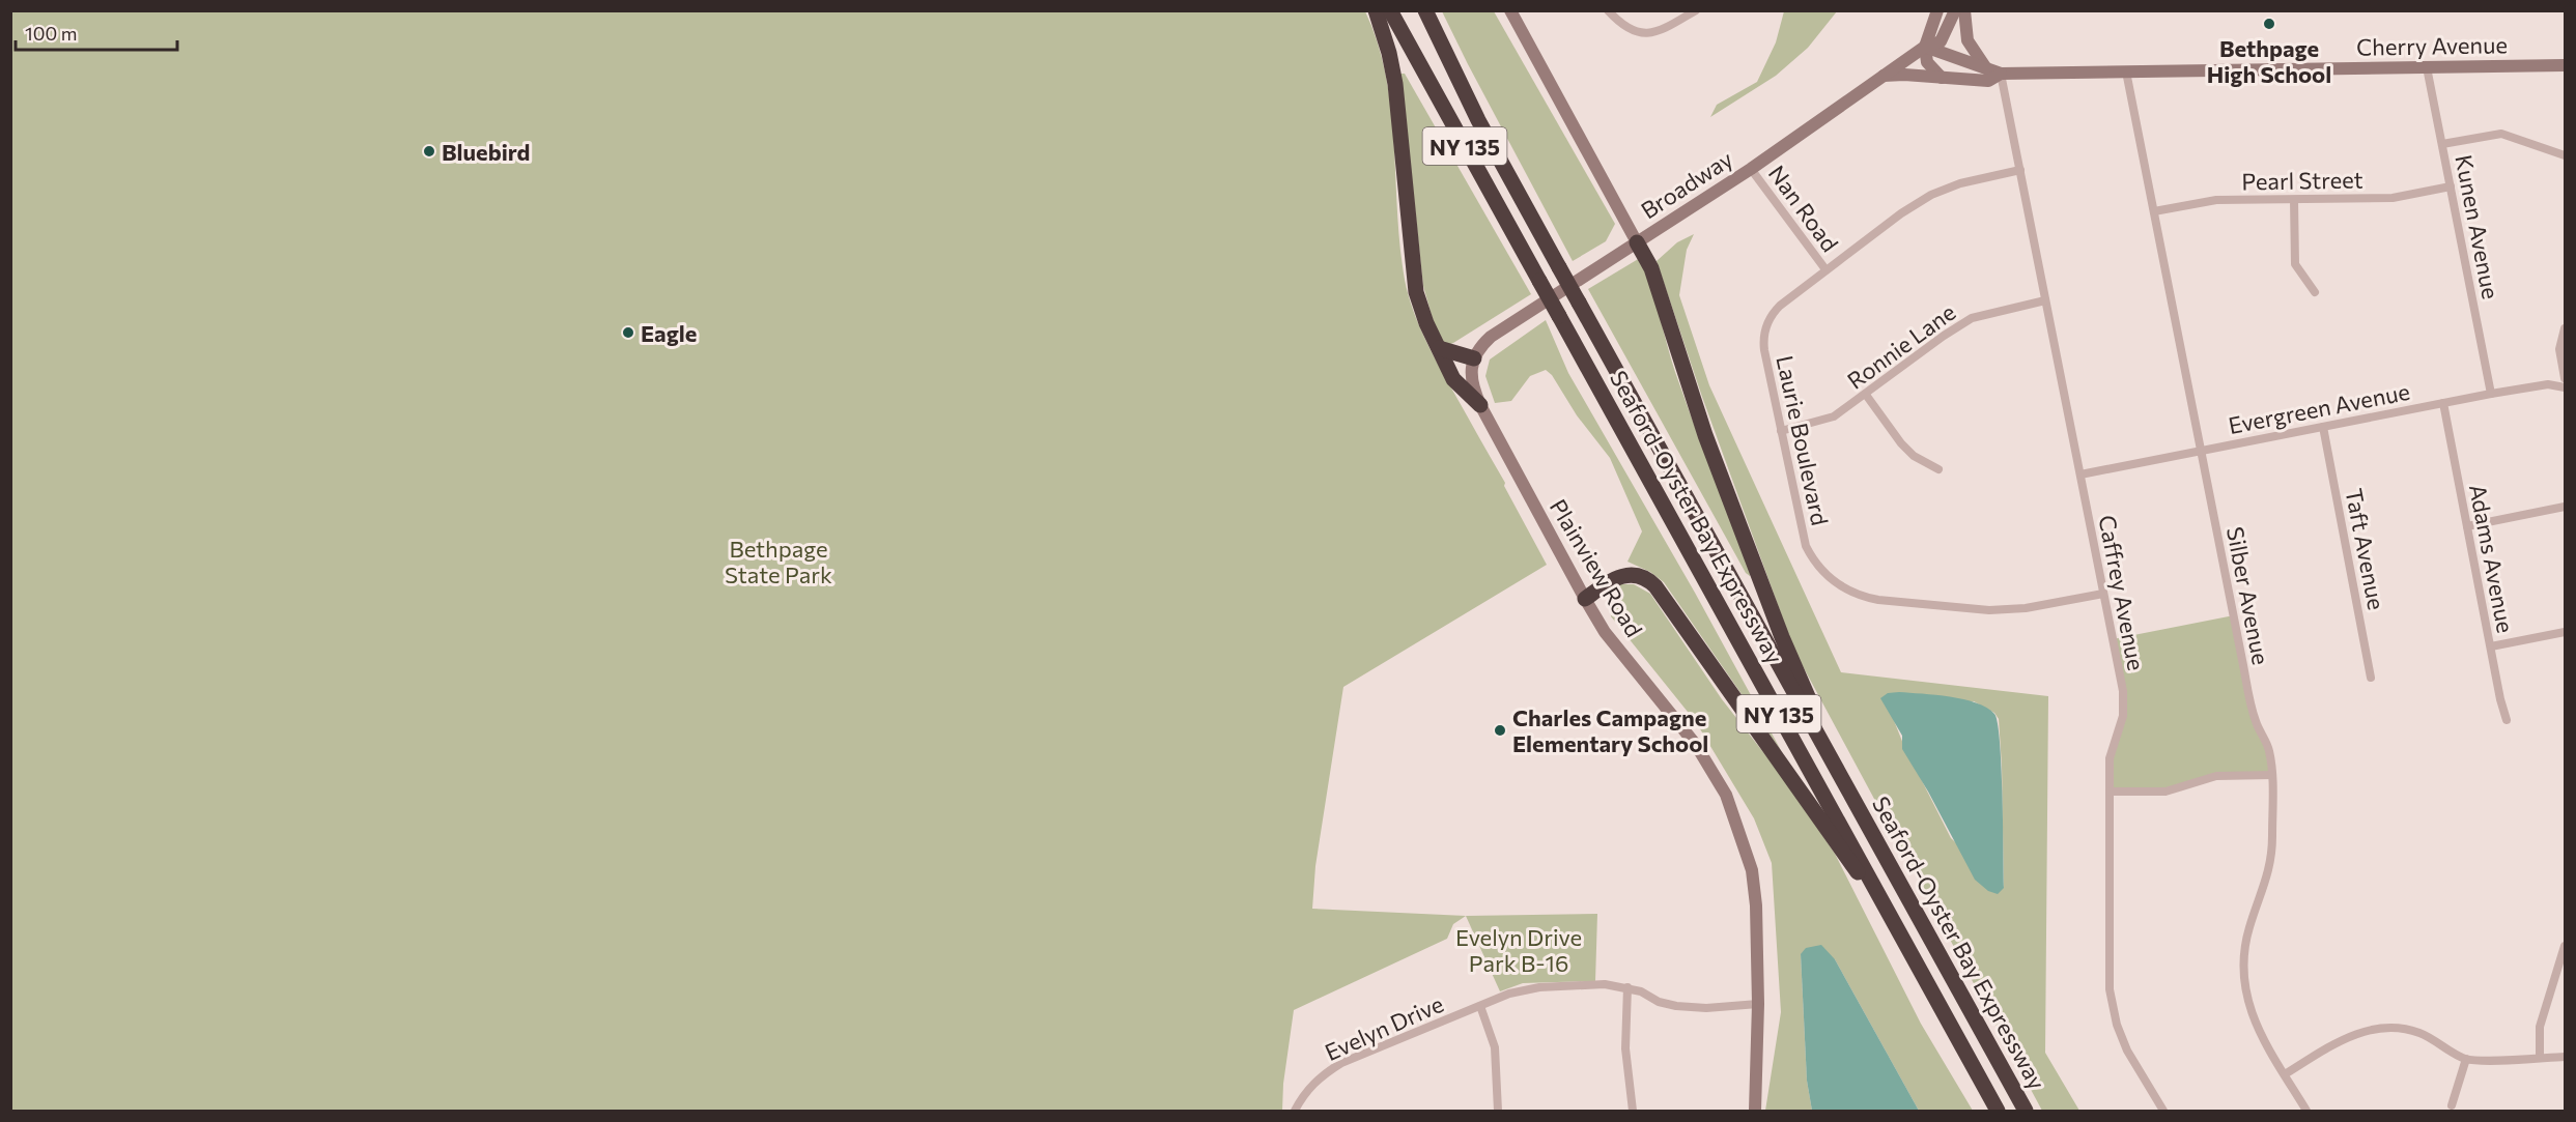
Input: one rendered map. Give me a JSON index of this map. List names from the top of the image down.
{
  "streets": {
    "highway": ["NY 135", "Seaford-Oyster Bay Expressway"],
    "main road": ["Cherry Avenue", "Broadway", "Plainview Road"],
    "street": [
      "Pearl Street",
      "Nan Road",
      "Kunen Avenue",
      "Ronnie Lane",
      "Evergreen Avenue",
      "Laurie Boulevard",
      "Taft Avenue",
      "Adams Avenue",
      "Caffrey Avenue",
      "Silber Avenue",
      "Evelyn Drive"
    ]
  },
  "crossings": [
    ["Cherry Avenue", "Broadway"],
    ["Cherry Avenue", "Kunen Avenue"],
    ["Cherry Avenue", "Caffrey Avenue"],
    ["Cherry Avenue", "Silber Avenue"],
    ["Pearl Street", "Kunen Avenue"],
    ["Pearl Street", "Silber Avenue"],
    ["Broadway", "Nan Road"],
    ["Broadway", "Plainview Road"],
    ["Nan Road", "Laurie Boulevard"],
    ["Kunen Avenue", "Evergreen Avenue"],
    ["Ronnie Lane", "Laurie Boulevard"],
    ["Ronnie Lane", "Caffrey Avenue"],
    ["Evergreen Avenue", "Taft Avenue"],
    ["Evergreen Avenue", "Adams Avenue"],
    ["Evergreen Avenue", "Caffrey Avenue"],
    ["Evergreen Avenue", "Silber Avenue"],
    ["Laurie Boulevard", "Caffrey Avenue"],
    ["Plainview Road", "Evelyn Drive"]
  ],
  "parks": ["Bethpage State Park", "Evelyn Drive Park B-16"],
  "places": [
    "Bethpage High School",
    "Bluebird",
    "Eagle",
    "Charles Campagne Elementary School"
  ],
  "scale_bar": "100 m"
}
